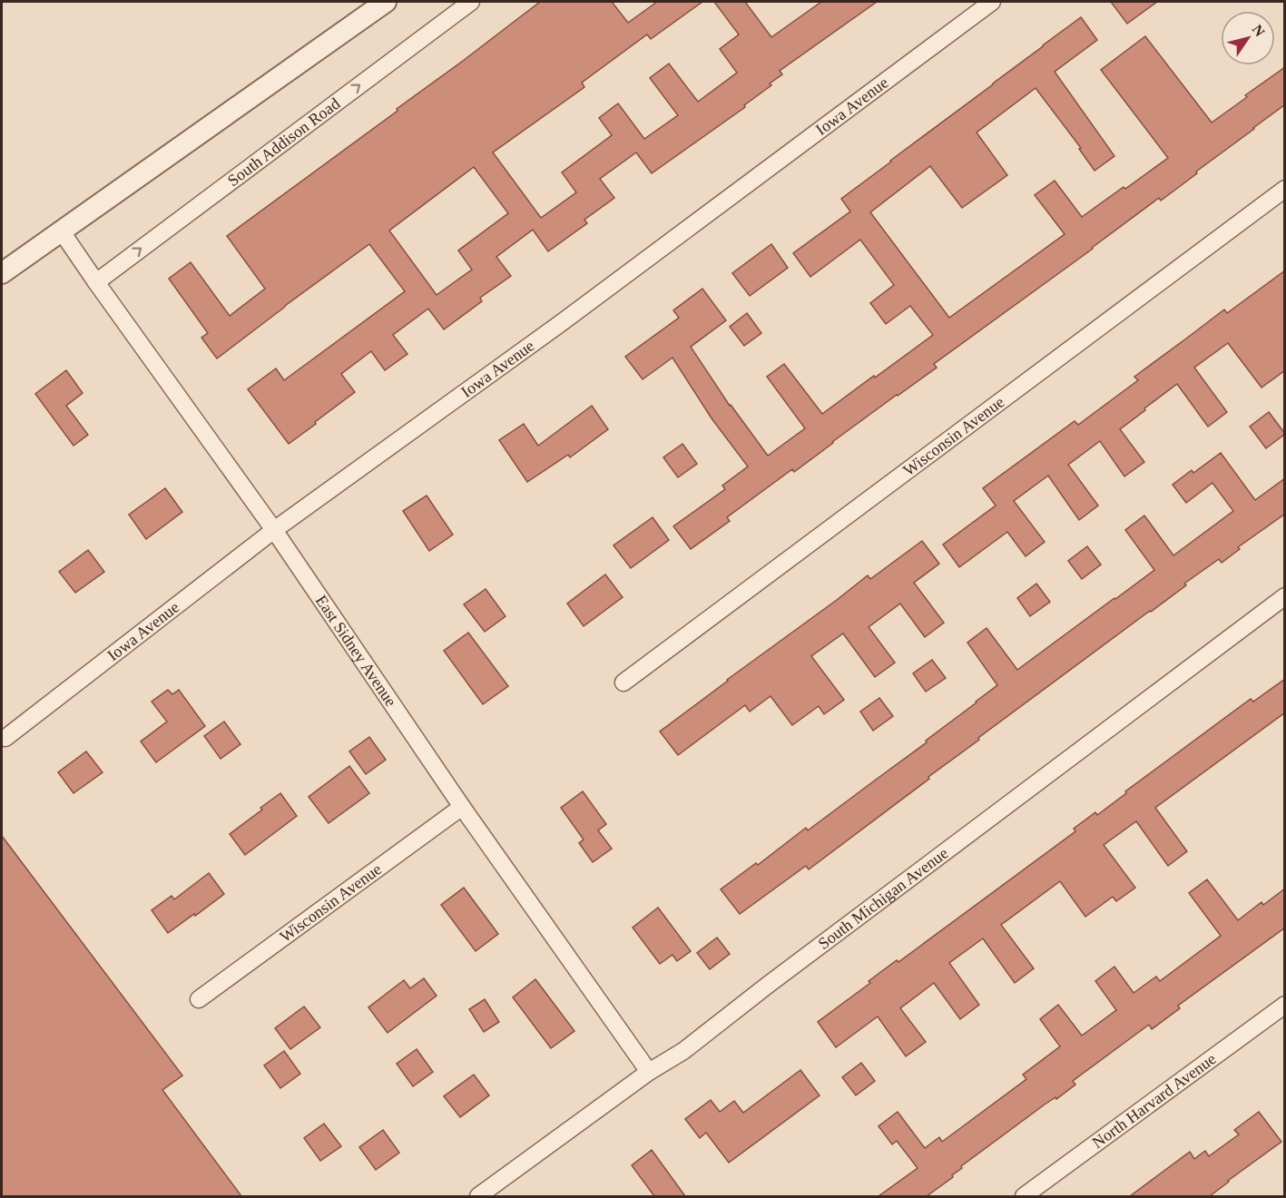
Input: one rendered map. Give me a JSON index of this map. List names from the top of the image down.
{
  "streets": {
    "street": [
      "Iowa Avenue",
      "South Addison Road",
      "Wisconsin Avenue",
      "East Sidney Avenue",
      "South Michigan Avenue",
      "North Harvard Avenue"
    ]
  },
  "crossings": [
    ["Iowa Avenue", "East Sidney Avenue"],
    ["South Addison Road", "East Sidney Avenue"],
    ["Wisconsin Avenue", "East Sidney Avenue"],
    ["East Sidney Avenue", "South Michigan Avenue"]
  ],
  "north": "top right"
}
